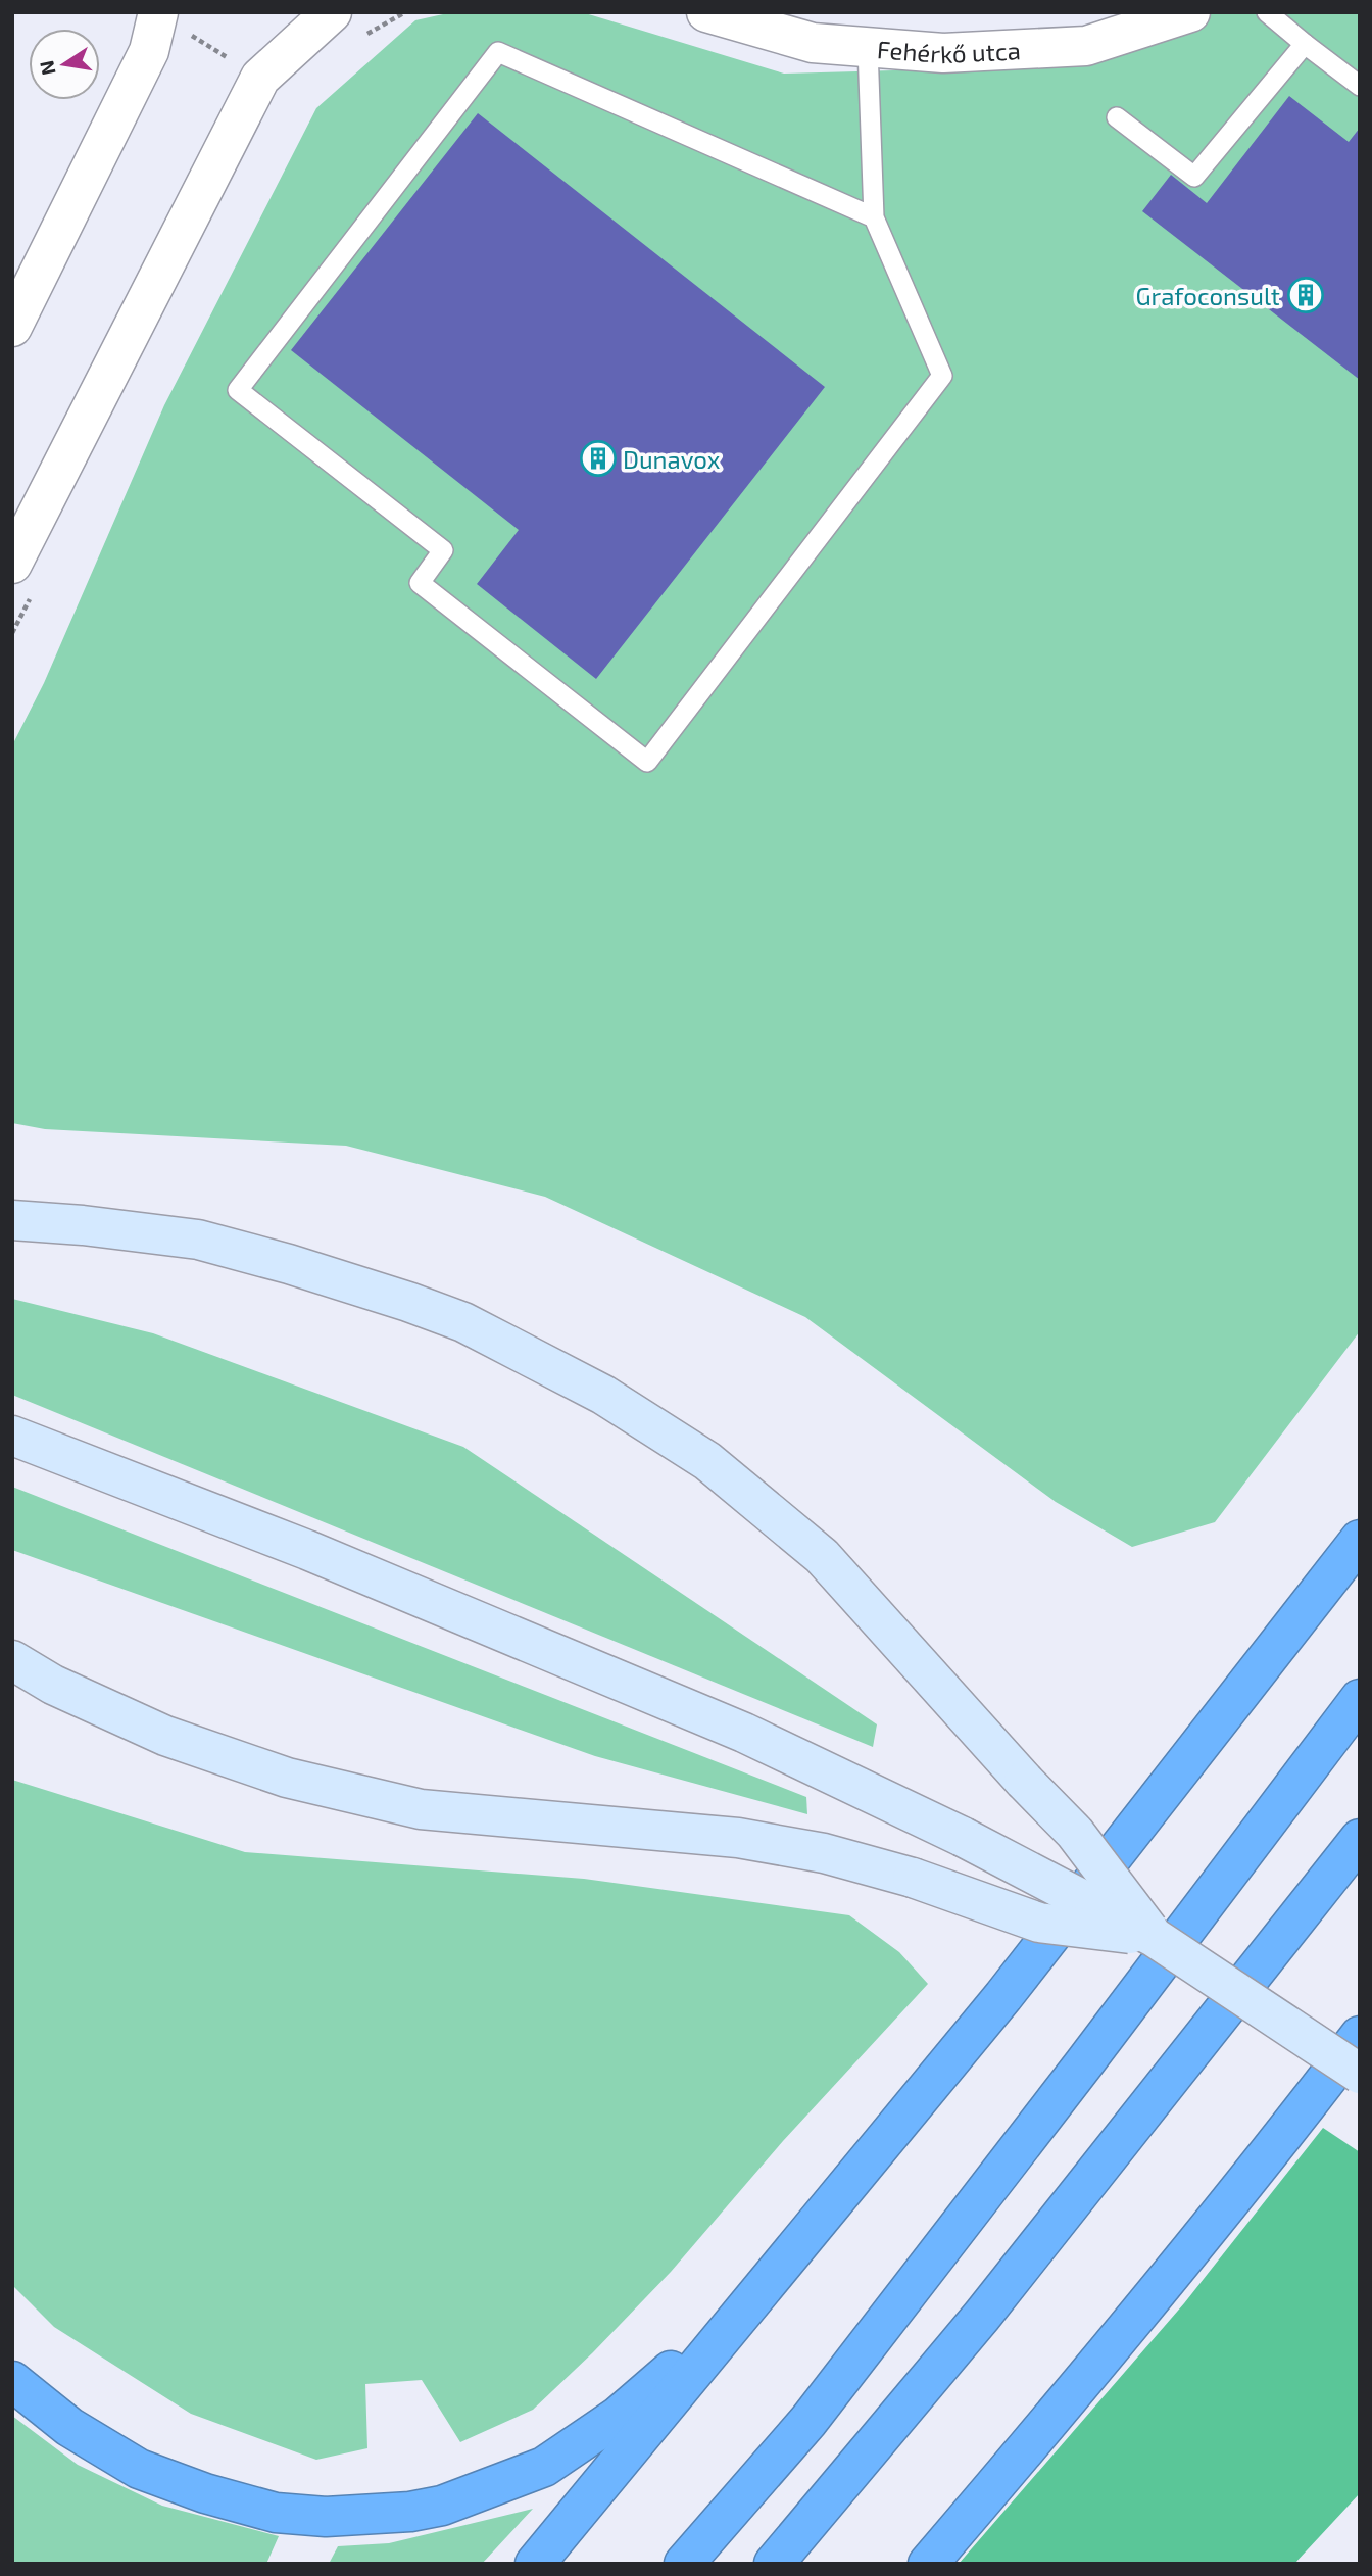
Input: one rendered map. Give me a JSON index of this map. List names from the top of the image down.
{
  "streets": {
    "street": ["Fehérkő utca"]
  },
  "places": {
    "building": ["Grafoconsult", "Dunavox"]
  },
  "north": "left"
}
